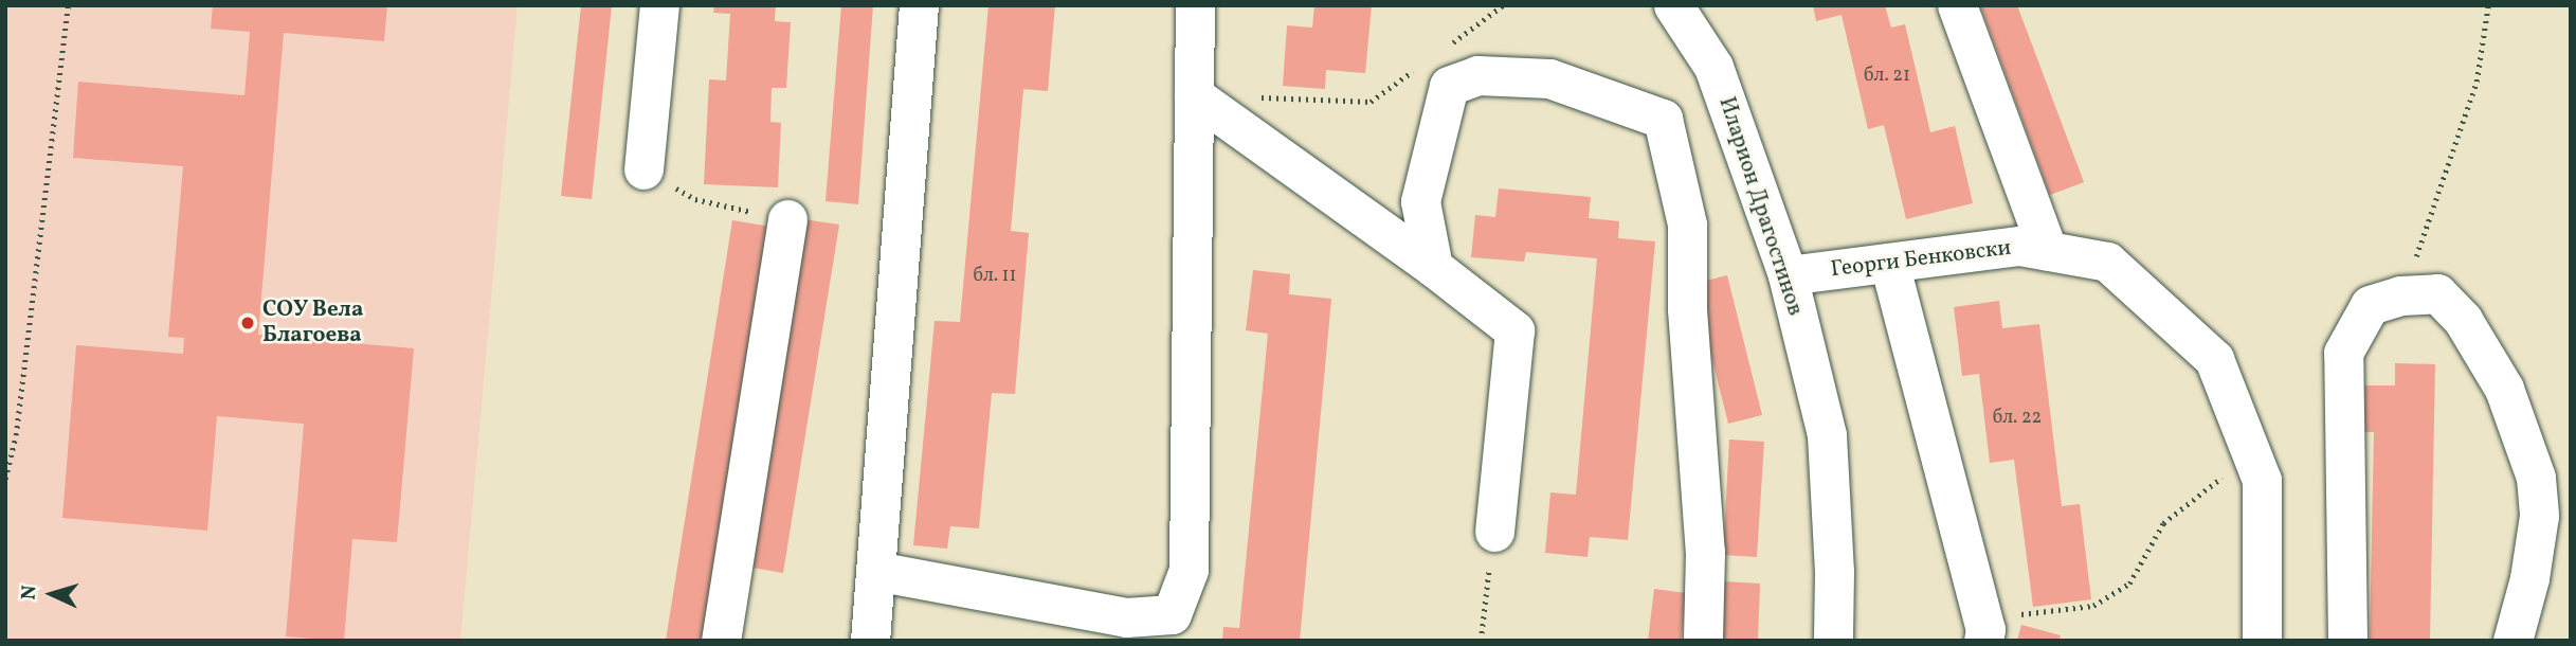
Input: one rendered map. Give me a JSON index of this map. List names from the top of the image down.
{
  "streets": {
    "street": ["Иларион Драгостинов", "Георги Бенковски"]
  },
  "crossings": [
    ["Иларион Драгостинов", "Георги Бенковски"]
  ],
  "places": ["СОУ Вела Благоева"],
  "house_numbers": ["бл. 21", "бл. 11", "бл. 22"],
  "north": "left"
}
